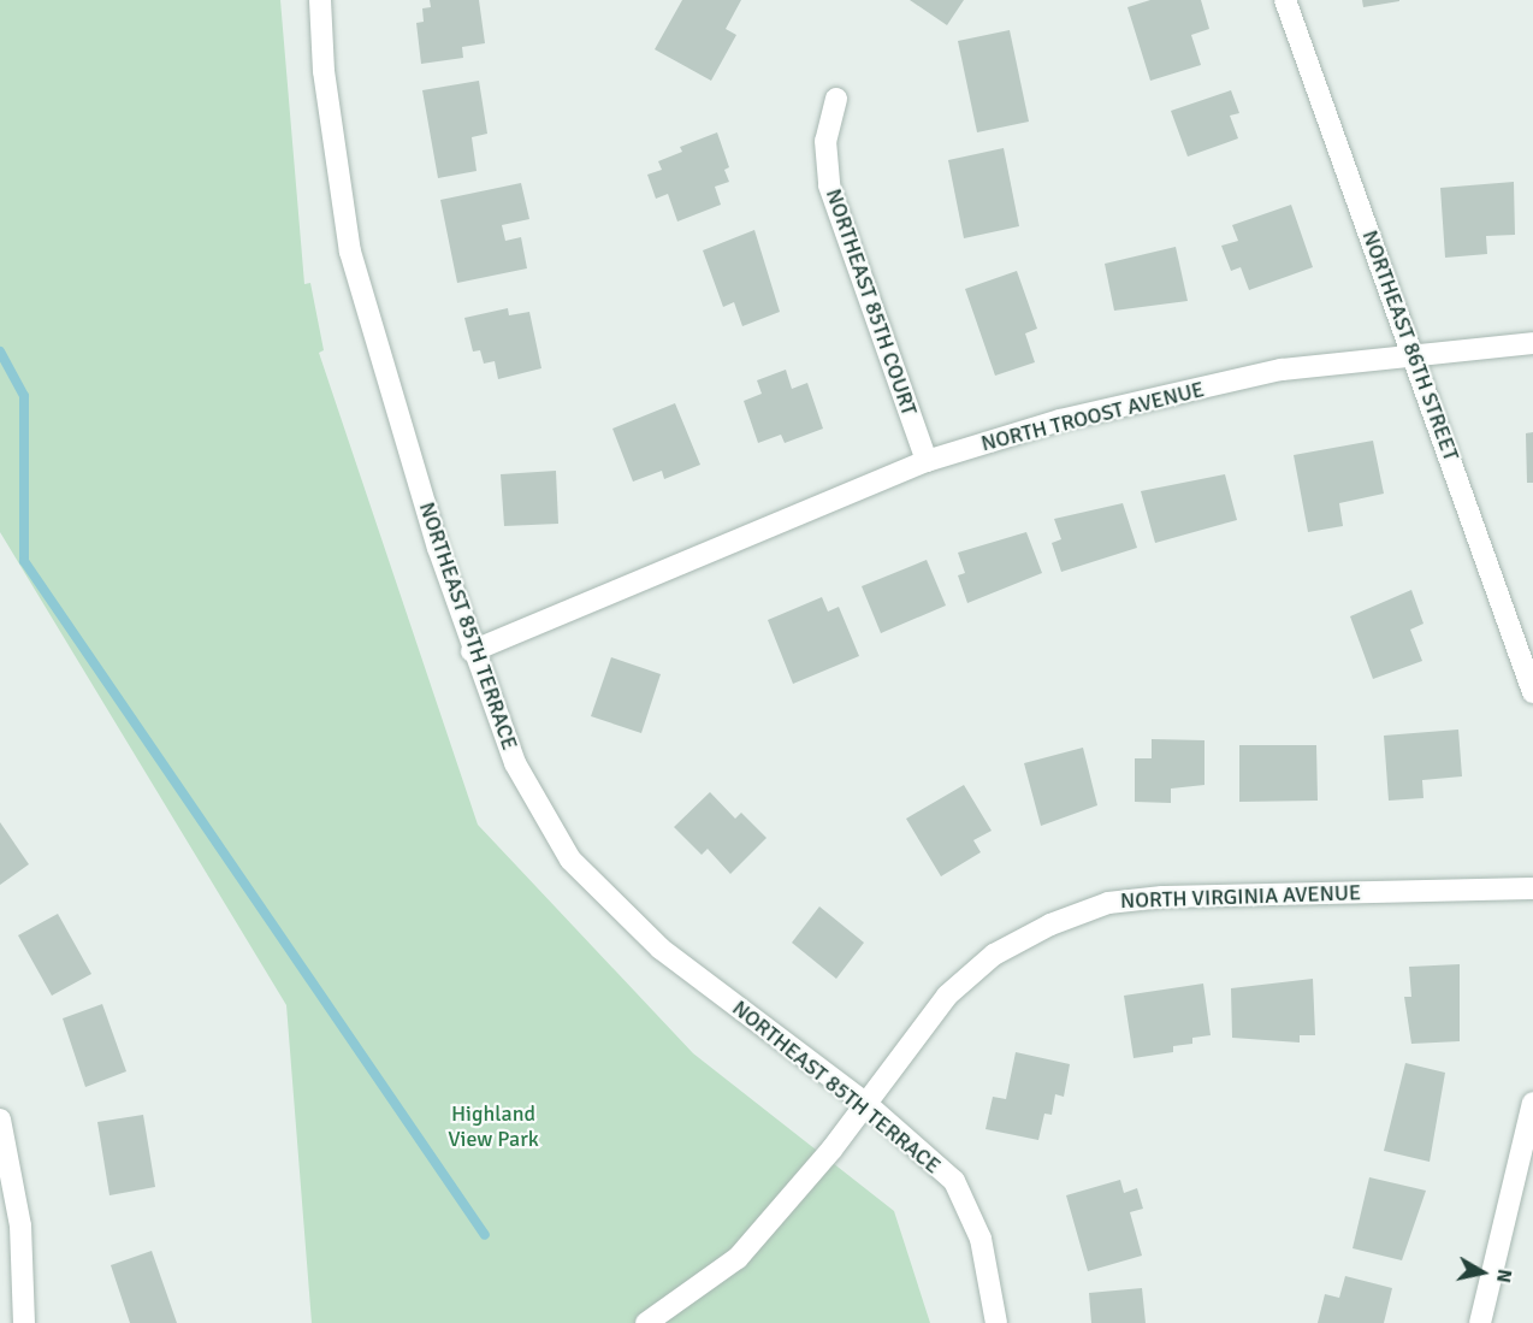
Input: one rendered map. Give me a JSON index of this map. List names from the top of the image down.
{
  "streets": {
    "street": [
      "NORTHEAST 85TH COURT",
      "NORTHEAST 86TH STREET",
      "NORTH TROOST AVENUE",
      "NORTHEAST 85TH TERRACE",
      "NORTH VIRGINIA AVENUE"
    ]
  },
  "crossings": [
    ["NORTHEAST 85TH COURT", "NORTH TROOST AVENUE"],
    ["NORTHEAST 86TH STREET", "NORTH TROOST AVENUE"],
    ["NORTH TROOST AVENUE", "NORTHEAST 85TH TERRACE"],
    ["NORTHEAST 85TH TERRACE", "NORTH VIRGINIA AVENUE"]
  ],
  "parks": ["Highland View Park"],
  "north": "right"
}
